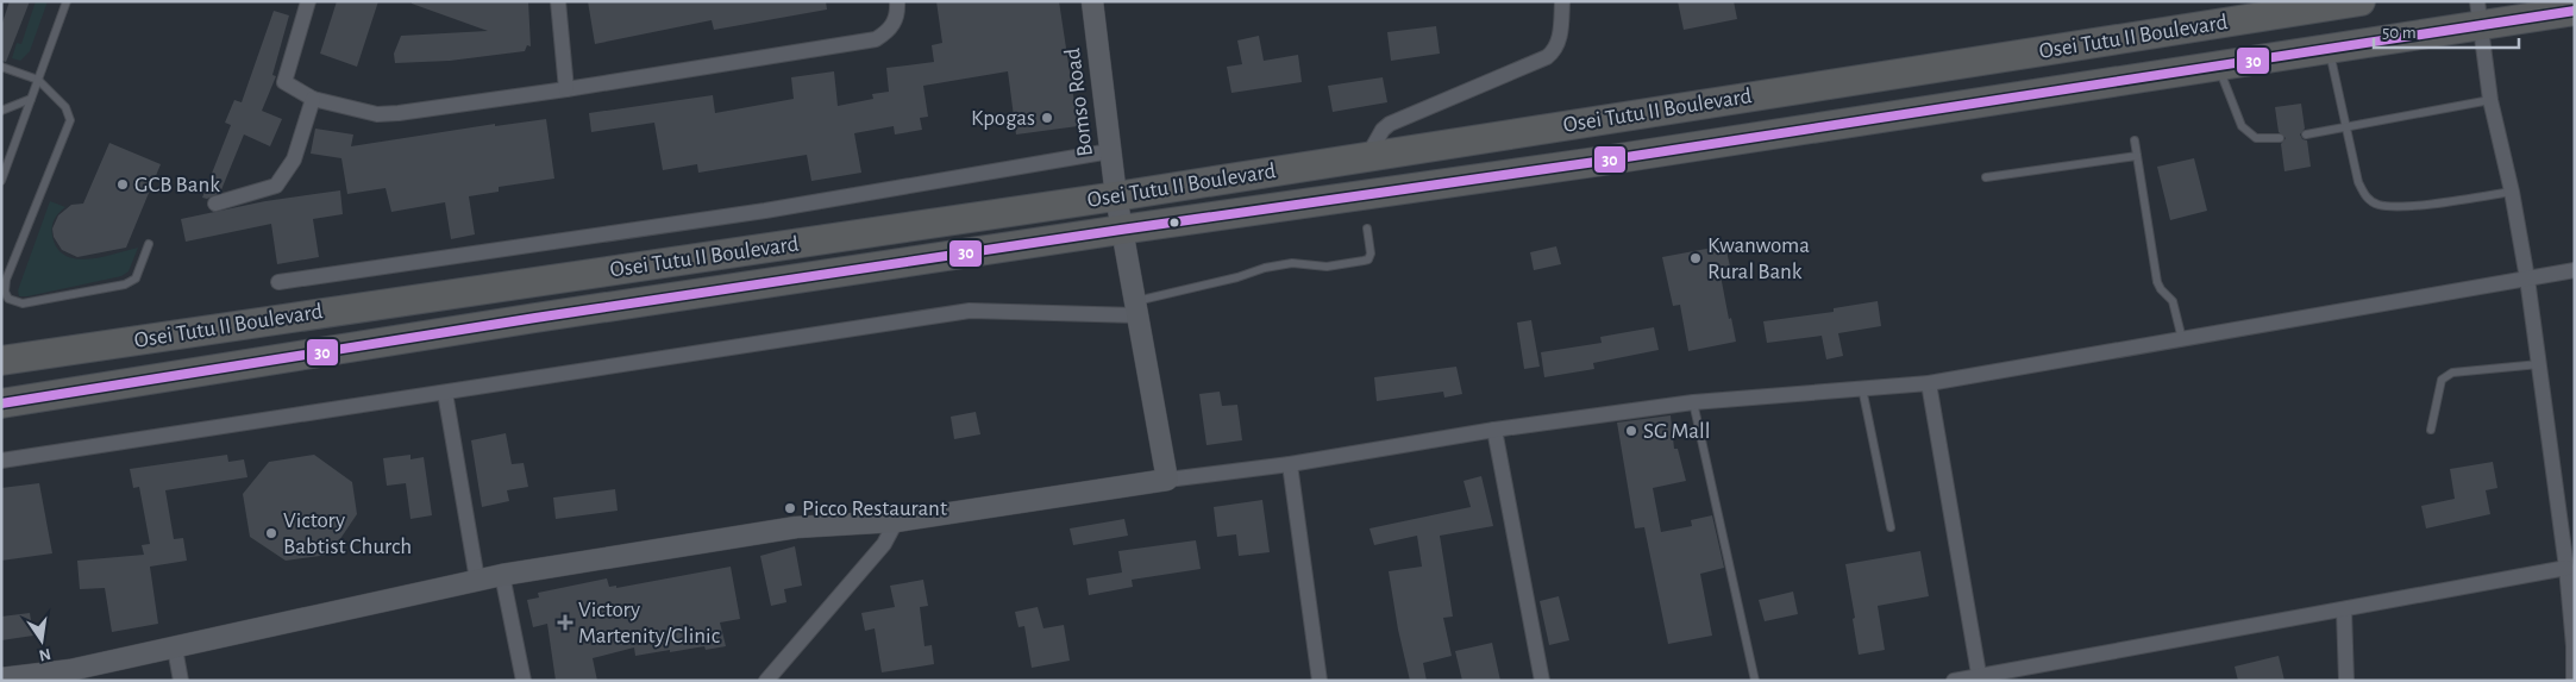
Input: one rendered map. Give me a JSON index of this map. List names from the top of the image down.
{
  "streets": {
    "highway": ["Osei Tutu II Boulevard"],
    "street": ["Bomso Road"]
  },
  "crossings": [
    ["Osei Tutu II Boulevard", "Bomso Road"]
  ],
  "places": {
    "other": [
      "Kpogas",
      "GCB Bank",
      "Kwanwoma Rural Bank",
      "SG Mall",
      "Picco Restaurant",
      "Victory Babtist Church"
    ],
    "health": ["Victory Martenity/Clinic"]
  },
  "lines": ["transit line 30"],
  "scale_bar": "50 m",
  "north": "bottom"
}
